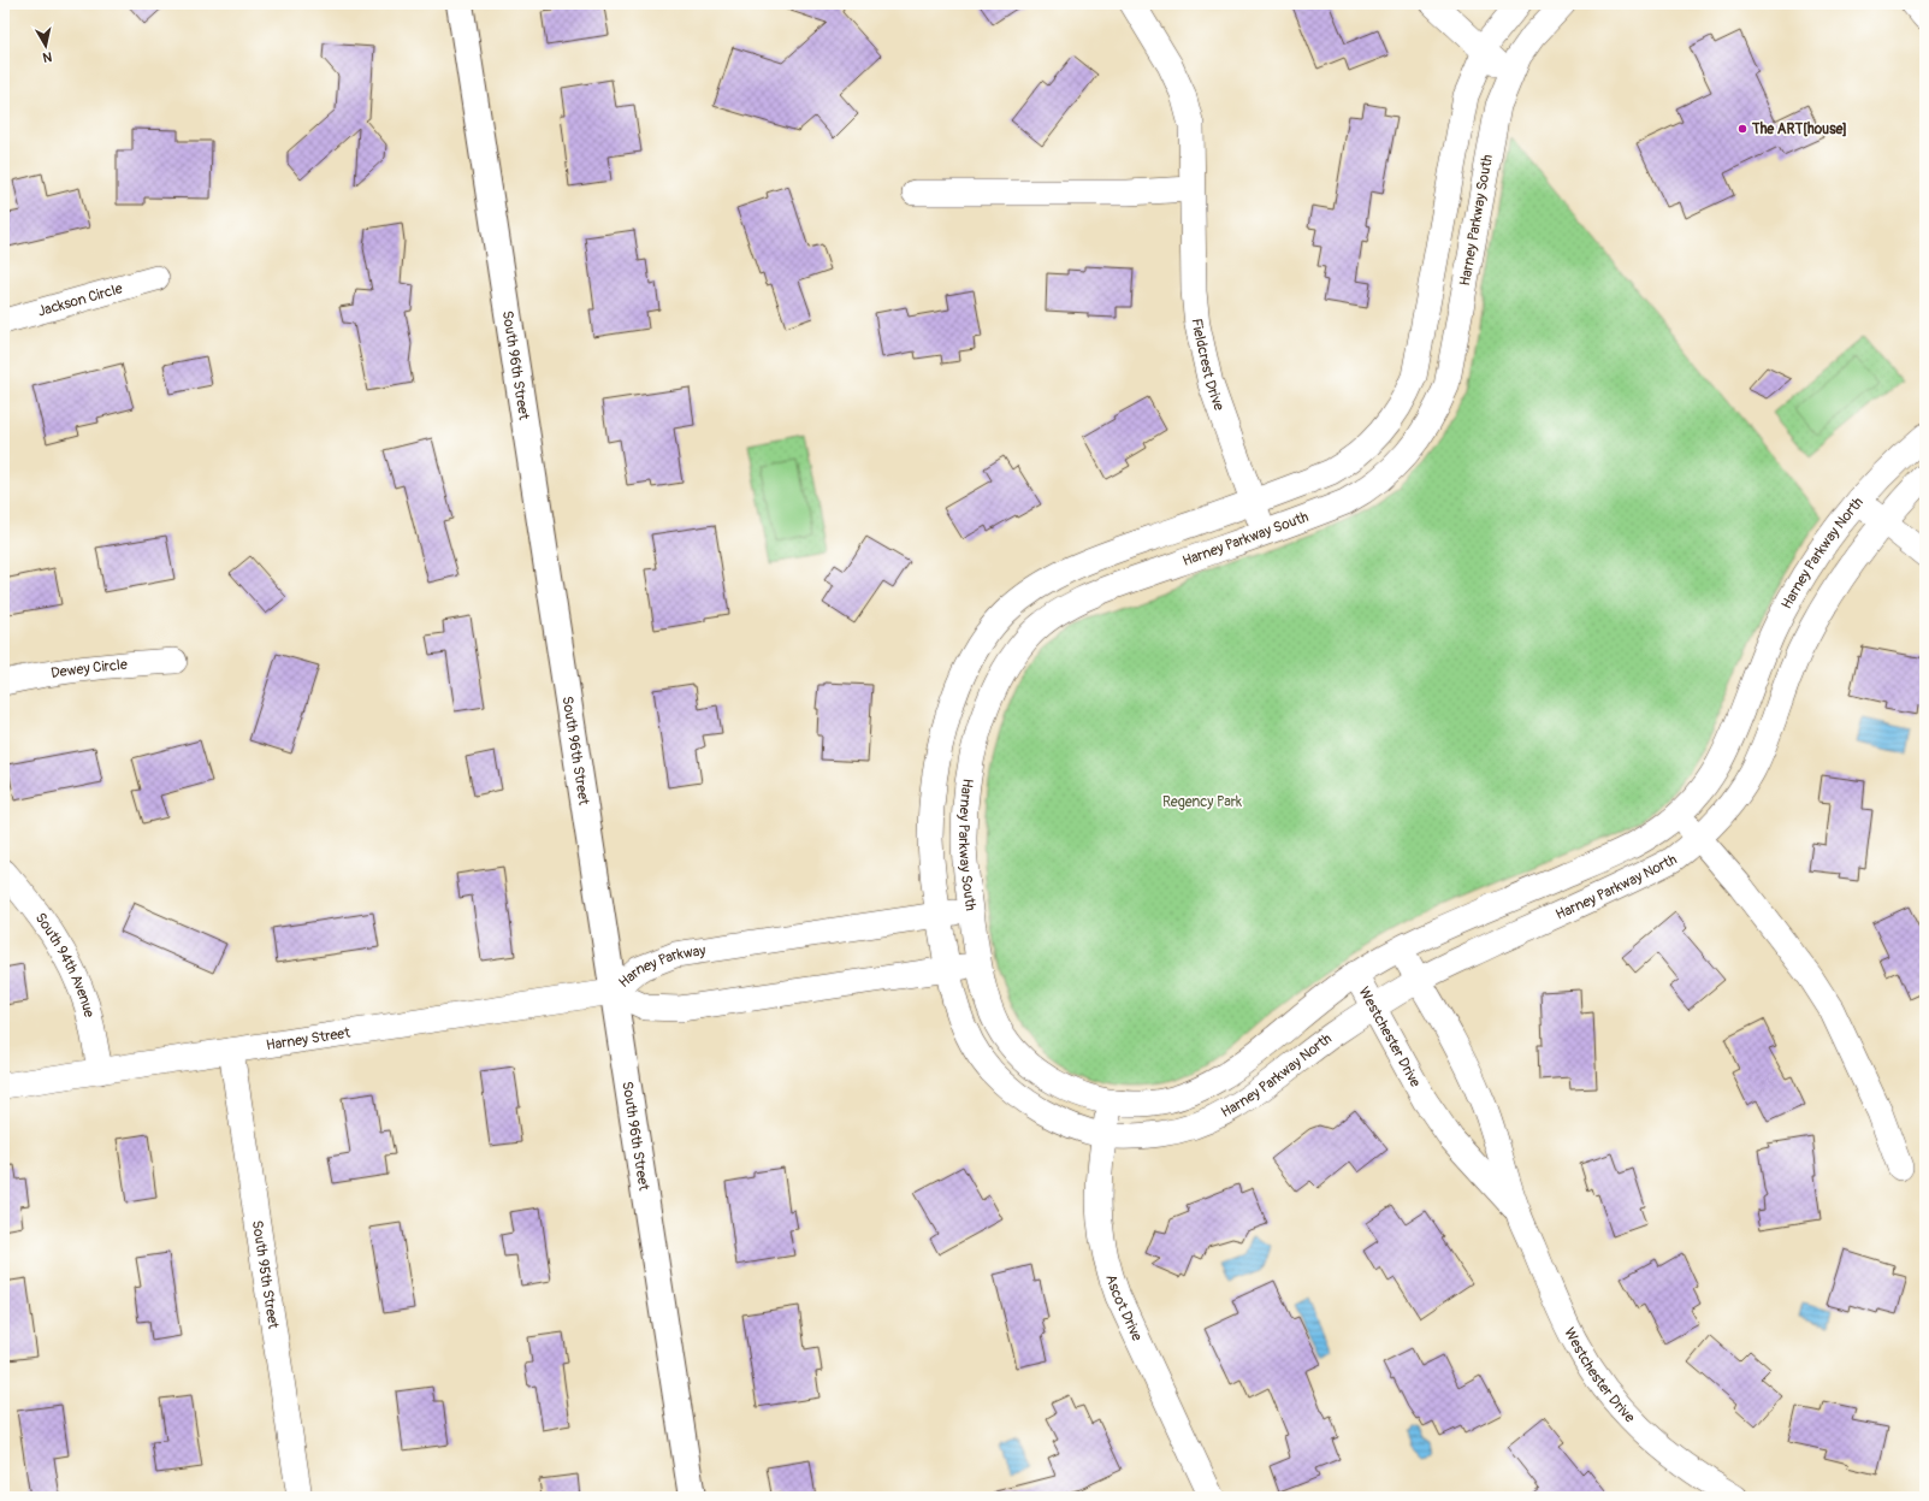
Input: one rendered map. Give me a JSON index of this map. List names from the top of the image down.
{
  "streets": {
    "street": [
      "Harney Parkway South",
      "Jackson Circle",
      "South 96th Street",
      "Fieldcrest Drive",
      "Harney Parkway North",
      "Dewey Circle",
      "South 94th Avenue",
      "Harney Parkway",
      "Westchester Drive",
      "Harney Street",
      "South 95th Street",
      "Ascot Drive"
    ]
  },
  "crossings": [
    ["Harney Parkway South", "Fieldcrest Drive"],
    ["Harney Parkway South", "Harney Parkway North"],
    ["Harney Parkway South", "Harney Parkway"],
    ["South 96th Street", "Harney Parkway"],
    ["South 96th Street", "Harney Street"],
    ["Harney Parkway North", "Harney Parkway"],
    ["Harney Parkway North", "Westchester Drive"],
    ["Harney Parkway North", "Ascot Drive"],
    ["South 94th Avenue", "Harney Street"],
    ["Harney Parkway", "Harney Street"],
    ["Harney Street", "South 95th Street"]
  ],
  "parks": ["Regency Park"],
  "places": ["The ART[house]"],
  "north": "bottom"
}
